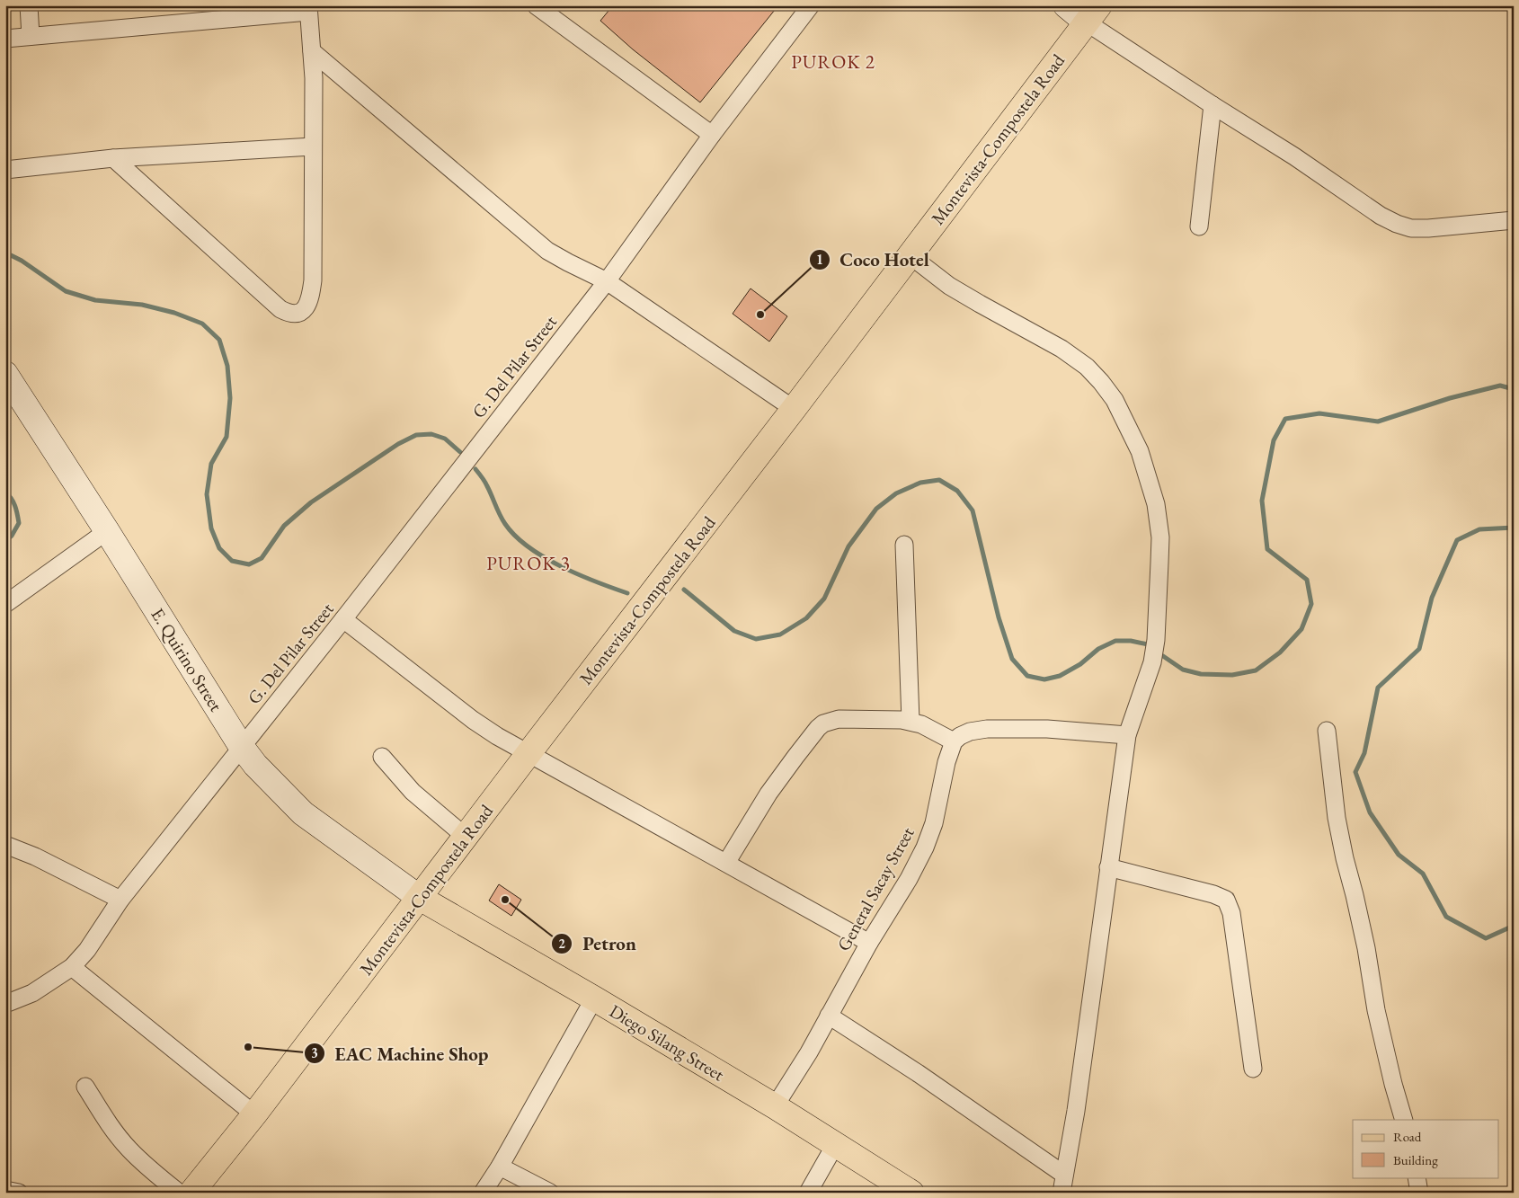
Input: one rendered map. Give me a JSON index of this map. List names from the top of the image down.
{
  "streets": {
    "main road": ["Montevista-Compostela Road", "E. Quirino Street", "Diego Silang Street"],
    "street": ["G. Del Pilar Street", "General Sacay Street"]
  },
  "crossings": [
    ["Montevista-Compostela Road", "E. Quirino Street"],
    ["Montevista-Compostela Road", "Diego Silang Street"],
    ["G. Del Pilar Street", "E. Quirino Street"],
    ["E. Quirino Street", "Diego Silang Street"],
    ["General Sacay Street", "Diego Silang Street"]
  ],
  "districts": ["PUROK 2", "PUROK 3"],
  "places": ["Coco Hotel", "Petron", "EAC Machine Shop"],
  "legend": ["Road", "Building"]
}
